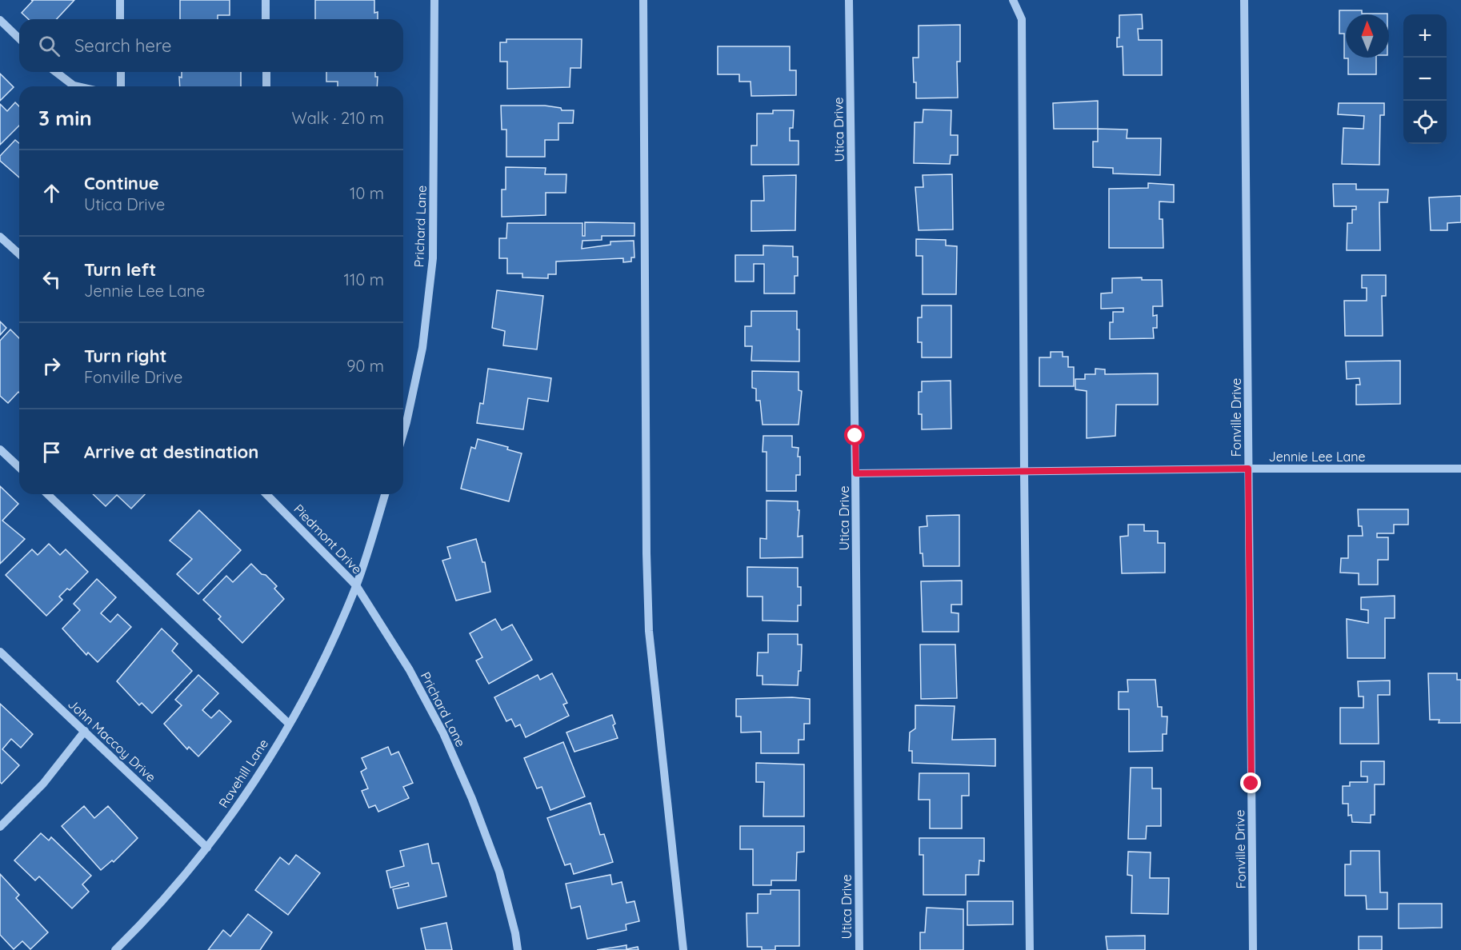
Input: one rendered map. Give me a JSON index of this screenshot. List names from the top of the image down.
{
  "streets": {
    "street": [
      "Utica Drive",
      "Prichard Lane",
      "Fonville Drive",
      "Jennie Lee Lane",
      "Piedmont Drive",
      "John Maccoy Drive",
      "Ravehill Lane"
    ]
  },
  "crossings": [
    ["Utica Drive", "Jennie Lee Lane"],
    ["Prichard Lane", "Piedmont Drive"],
    ["Prichard Lane", "Ravehill Lane"],
    ["Fonville Drive", "Jennie Lee Lane"],
    ["Piedmont Drive", "Ravehill Lane"],
    ["John Maccoy Drive", "Ravehill Lane"]
  ],
  "north": "top",
  "page": {
    "map_buttons": ["+", "−"],
    "search": "Search here",
    "heading": ["3 min", "Walk · 210 m"],
    "list": [
      ["Continue", "Utica Drive", "10 m"],
      ["Turn left", "Jennie Lee Lane", "110 m"],
      ["Turn right", "Fonville Drive", "90 m"],
      "Arrive at destination"
    ]
  }
}
